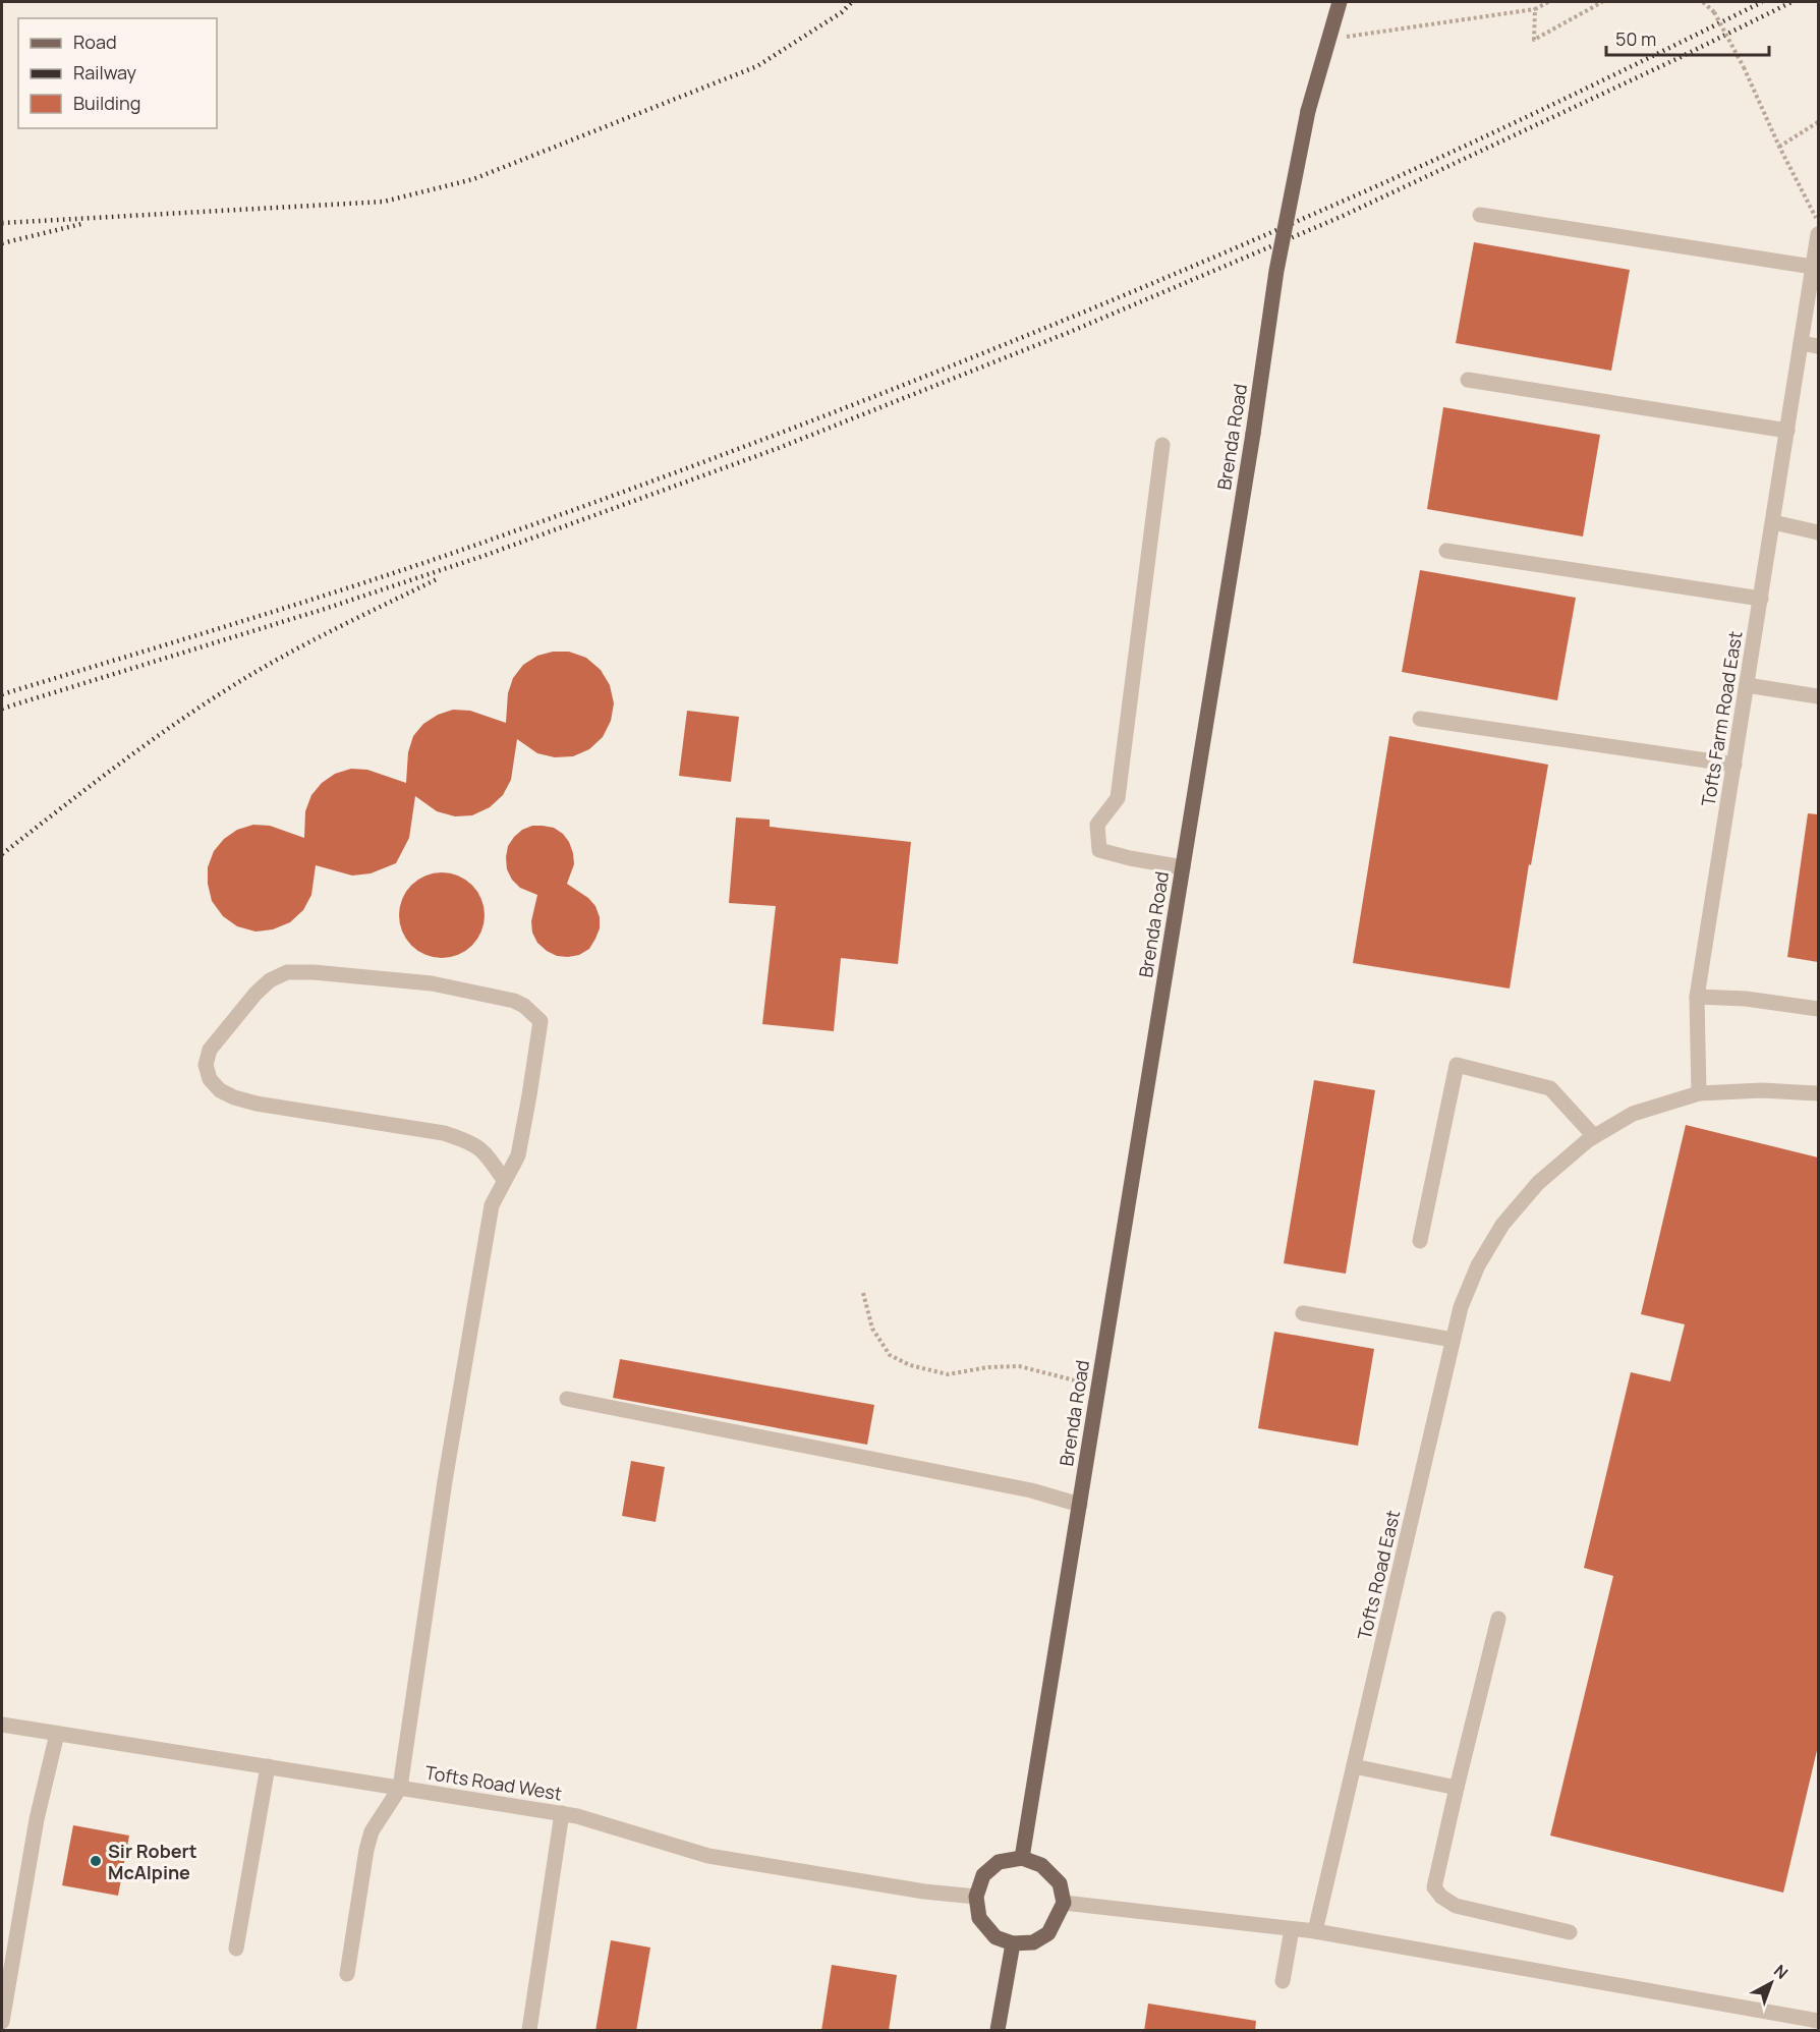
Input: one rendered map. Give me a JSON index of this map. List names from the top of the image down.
{
  "streets": {
    "main road": ["Brenda Road"],
    "street": ["Tofts Farm Road East", "Tofts Road East", "Tofts Road West"]
  },
  "crossings": [
    ["Brenda Road", "Tofts Road West"],
    ["Tofts Farm Road East", "Tofts Road East"]
  ],
  "places": ["Sir Robert McAlpine"],
  "legend": ["Road", "Railway", "Building"],
  "scale_bar": "50 m",
  "north": "top right"
}
